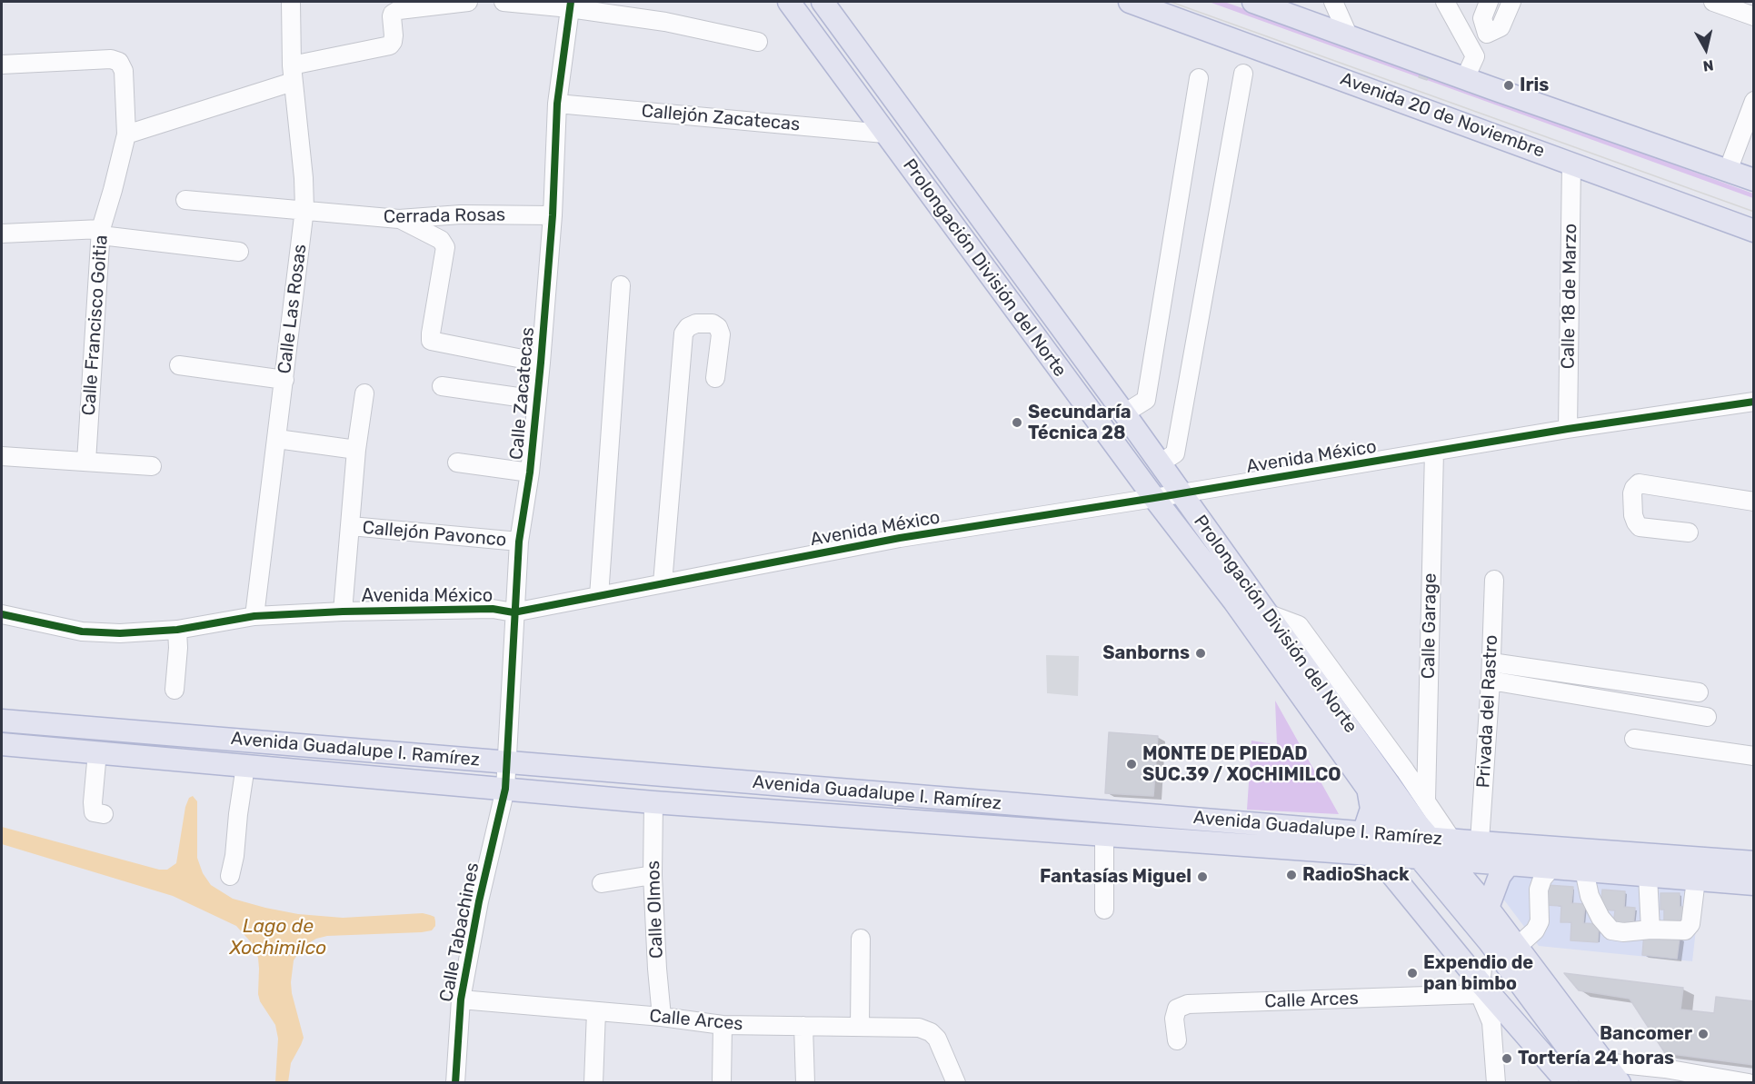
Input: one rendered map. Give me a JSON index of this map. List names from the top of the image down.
{
  "streets": {
    "main road": ["Avenida 20 de Noviembre", "Prolongación División del Norte", "Avenida Guadalupe I. Ramírez"],
    "street": [
      "Callejón Zacatecas",
      "Cerrada Rosas",
      "Calle 18 de Marzo",
      "Calle Las Rosas",
      "Calle Francisco Goitia",
      "Calle Zacatecas",
      "Avenida México",
      "Callejón Pavonco",
      "Calle Garage",
      "Privada del Rastro",
      "Calle Olmos",
      "Calle Tabachines",
      "Calle Arces"
    ]
  },
  "crossings": [
    ["Avenida 20 de Noviembre", "Calle 18 de Marzo"],
    ["Callejón Zacatecas", "Prolongación División del Norte"],
    ["Callejón Zacatecas", "Calle Zacatecas"],
    ["Cerrada Rosas", "Calle Las Rosas"],
    ["Cerrada Rosas", "Calle Zacatecas"],
    ["Prolongación División del Norte", "Avenida México"],
    ["Prolongación División del Norte", "Avenida Guadalupe I. Ramírez"],
    ["Calle 18 de Marzo", "Avenida México"],
    ["Calle Las Rosas", "Avenida México"],
    ["Calle Zacatecas", "Avenida México"],
    ["Calle Zacatecas", "Callejón Pavonco"],
    ["Calle Zacatecas", "Avenida Guadalupe I. Ramírez"],
    ["Calle Zacatecas", "Calle Tabachines"],
    ["Avenida México", "Calle Garage"],
    ["Privada del Rastro", "Avenida Guadalupe I. Ramírez"],
    ["Avenida Guadalupe I. Ramírez", "Calle Olmos"],
    ["Avenida Guadalupe I. Ramírez", "Calle Tabachines"],
    ["Calle Olmos", "Calle Arces"],
    ["Calle Tabachines", "Calle Arces"]
  ],
  "water": ["Lago de Xochimilco"],
  "places": [
    "Iris",
    "Secundaría Técnica 28",
    "Sanborns",
    "MONTE DE PIEDAD SUC.39 / XOCHIMILCO",
    "RadioShack",
    "Fantasías Miguel",
    "Expendio de pan bimbo",
    "Bancomer",
    "Tortería 24 horas"
  ],
  "north": "bottom"
}
